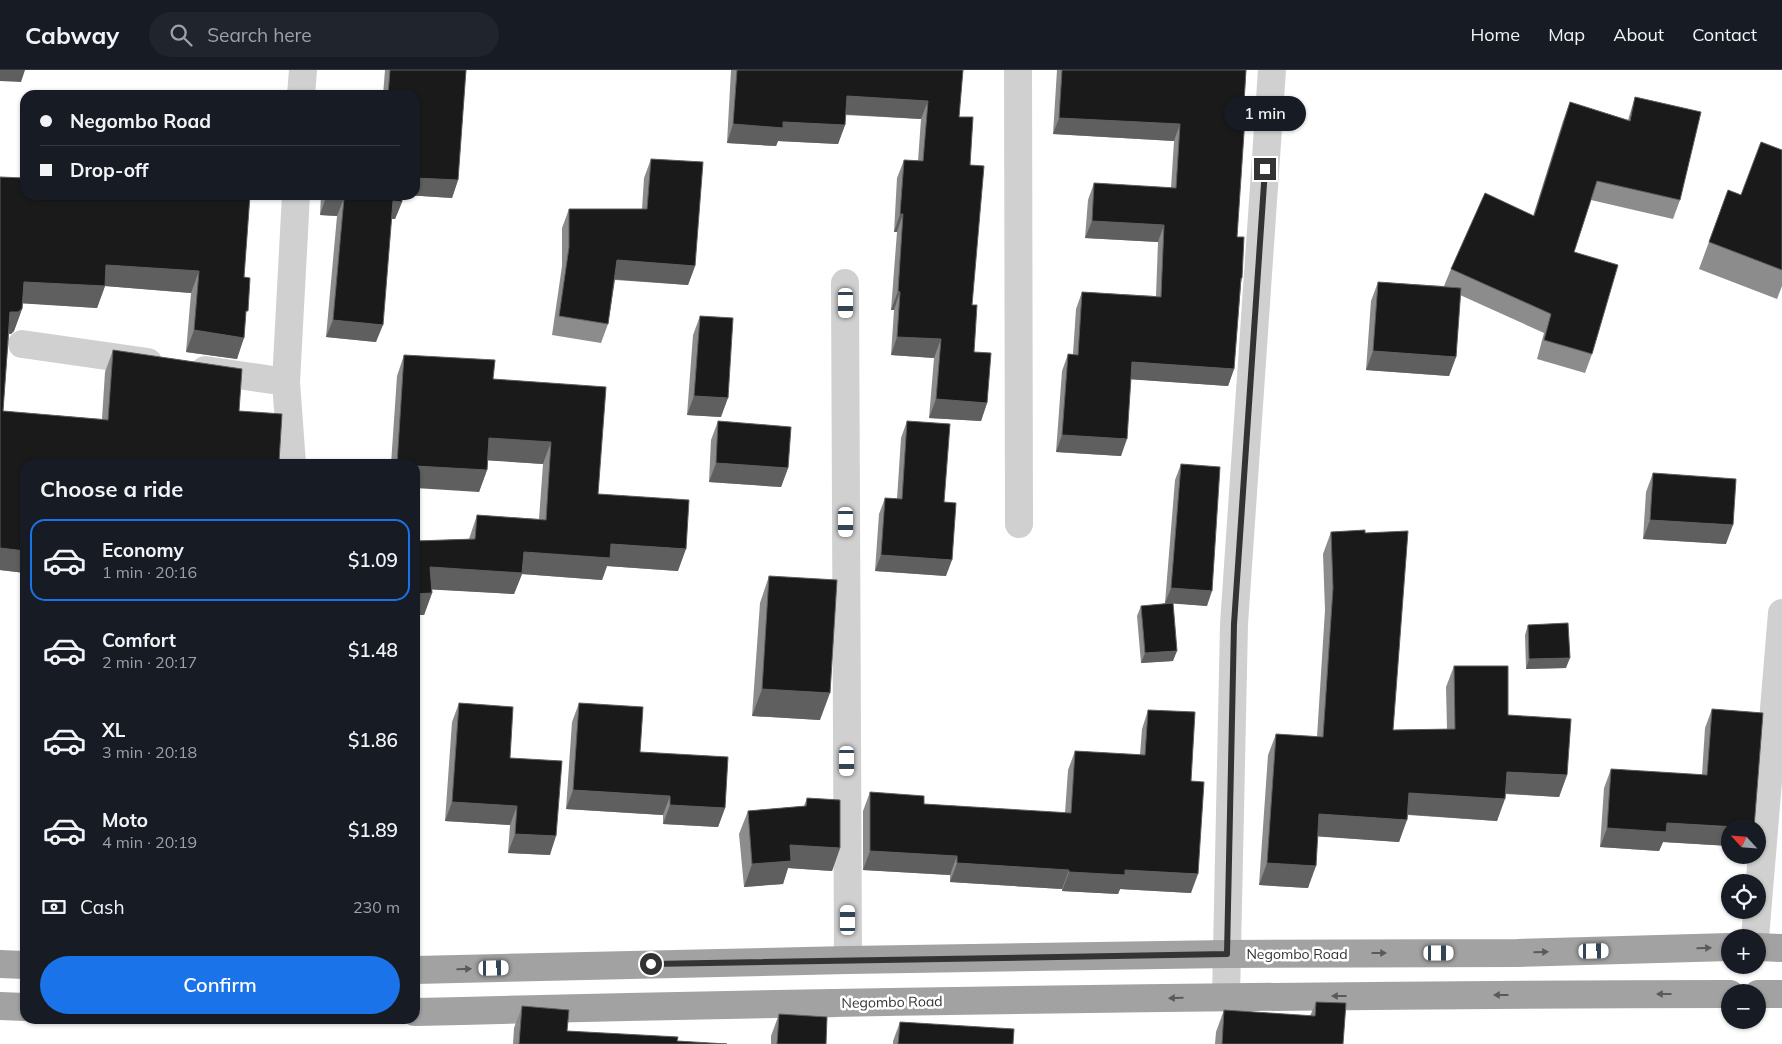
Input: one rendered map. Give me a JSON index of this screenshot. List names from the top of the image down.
{
  "streets": {
    "highway": ["Negombo Road"]
  },
  "north": "top left",
  "page": {
    "header": "Cabway",
    "search": "Search here",
    "nav": [
      "Home",
      "Map",
      "About",
      "Contact"
    ],
    "banner": ["Negombo Road", "Drop-off"],
    "bubble": "1 min",
    "heading": "Choose a ride",
    "list": [
      {
        "name": "Economy",
        "note": "1 min · 20:16",
        "value": "$1.09"
      },
      {
        "name": "Comfort",
        "note": "2 min · 20:17",
        "value": "$1.48"
      },
      {
        "name": "XL",
        "note": "3 min · 20:18",
        "value": "$1.86"
      },
      {
        "name": "Moto",
        "note": "4 min · 20:19",
        "value": "$1.89"
      }
    ],
    "map_buttons": ["+", "−"],
    "pay": ["Cash", "230 m"],
    "buttons": "Confirm"
  }
}
